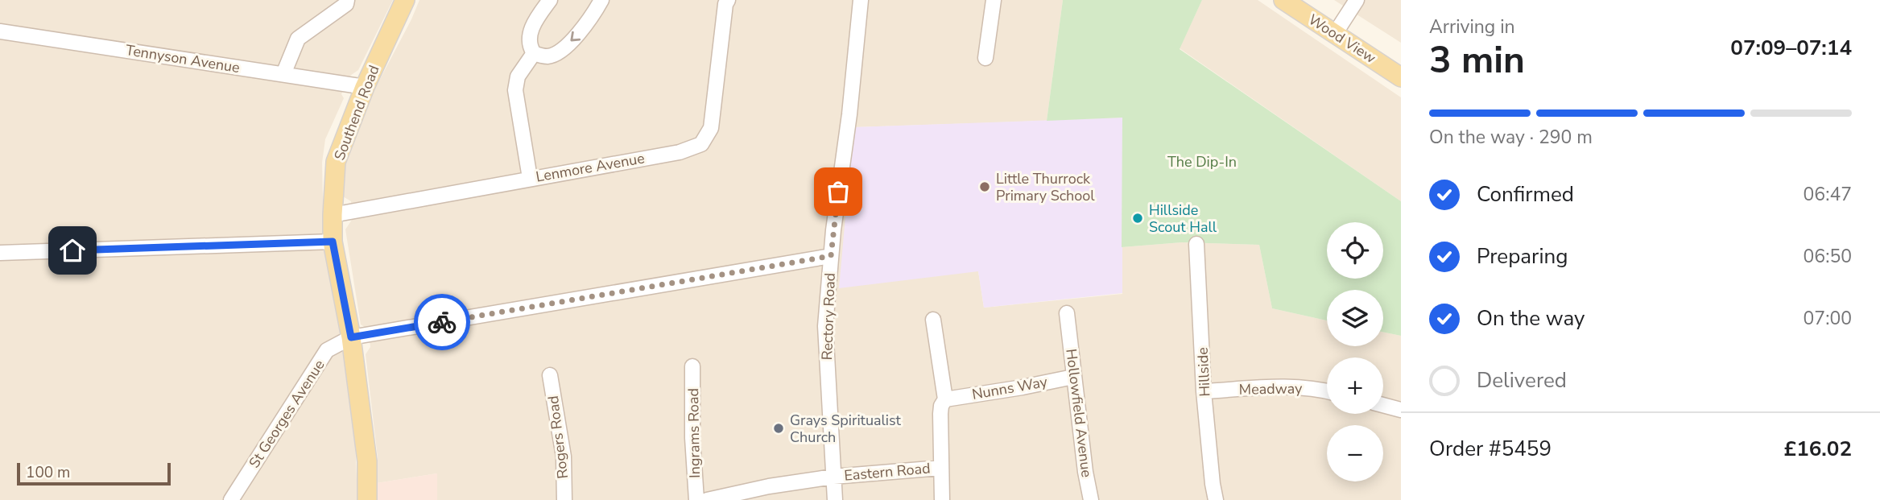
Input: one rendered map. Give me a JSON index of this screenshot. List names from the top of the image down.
{
  "streets": {
    "main road": ["Wood View", "Southend Road"],
    "street": [
      "Tennyson Avenue",
      "Lenmore Avenue",
      "Rectory Road",
      "Hillside",
      "Nunns Way",
      "Meadway",
      "Hollowfield Avenue",
      "St Georges Avenue",
      "Ingrams Road",
      "Rogers Road",
      "Eastern Road"
    ]
  },
  "crossings": [
    ["Tennyson Avenue", "Southend Road"],
    ["Southend Road", "Lenmore Avenue"],
    ["Southend Road", "St Georges Avenue"],
    ["Rectory Road", "St Georges Avenue"],
    ["Rectory Road", "Eastern Road"],
    ["Hillside", "Meadway"],
    ["Nunns Way", "Hollowfield Avenue"]
  ],
  "parks": ["The Dip-In"],
  "places": ["Little Thurrock Primary School", "Hillside Scout Hall", "Grays Spiritualist Church"],
  "scale_bar": "100 m",
  "page": {
    "heading": ["3 min", "Arriving in", "07:09–07:14"],
    "panel": ["Order #5459", "£16.02"],
    "bar": "On the way · 290 m",
    "list": [
      ["Confirmed", "06:47"],
      ["Preparing", "06:50"],
      ["On the way", "07:00"],
      "Delivered"
    ],
    "map_buttons": ["+", "−"],
    "scale": "100 m"
  }
}
